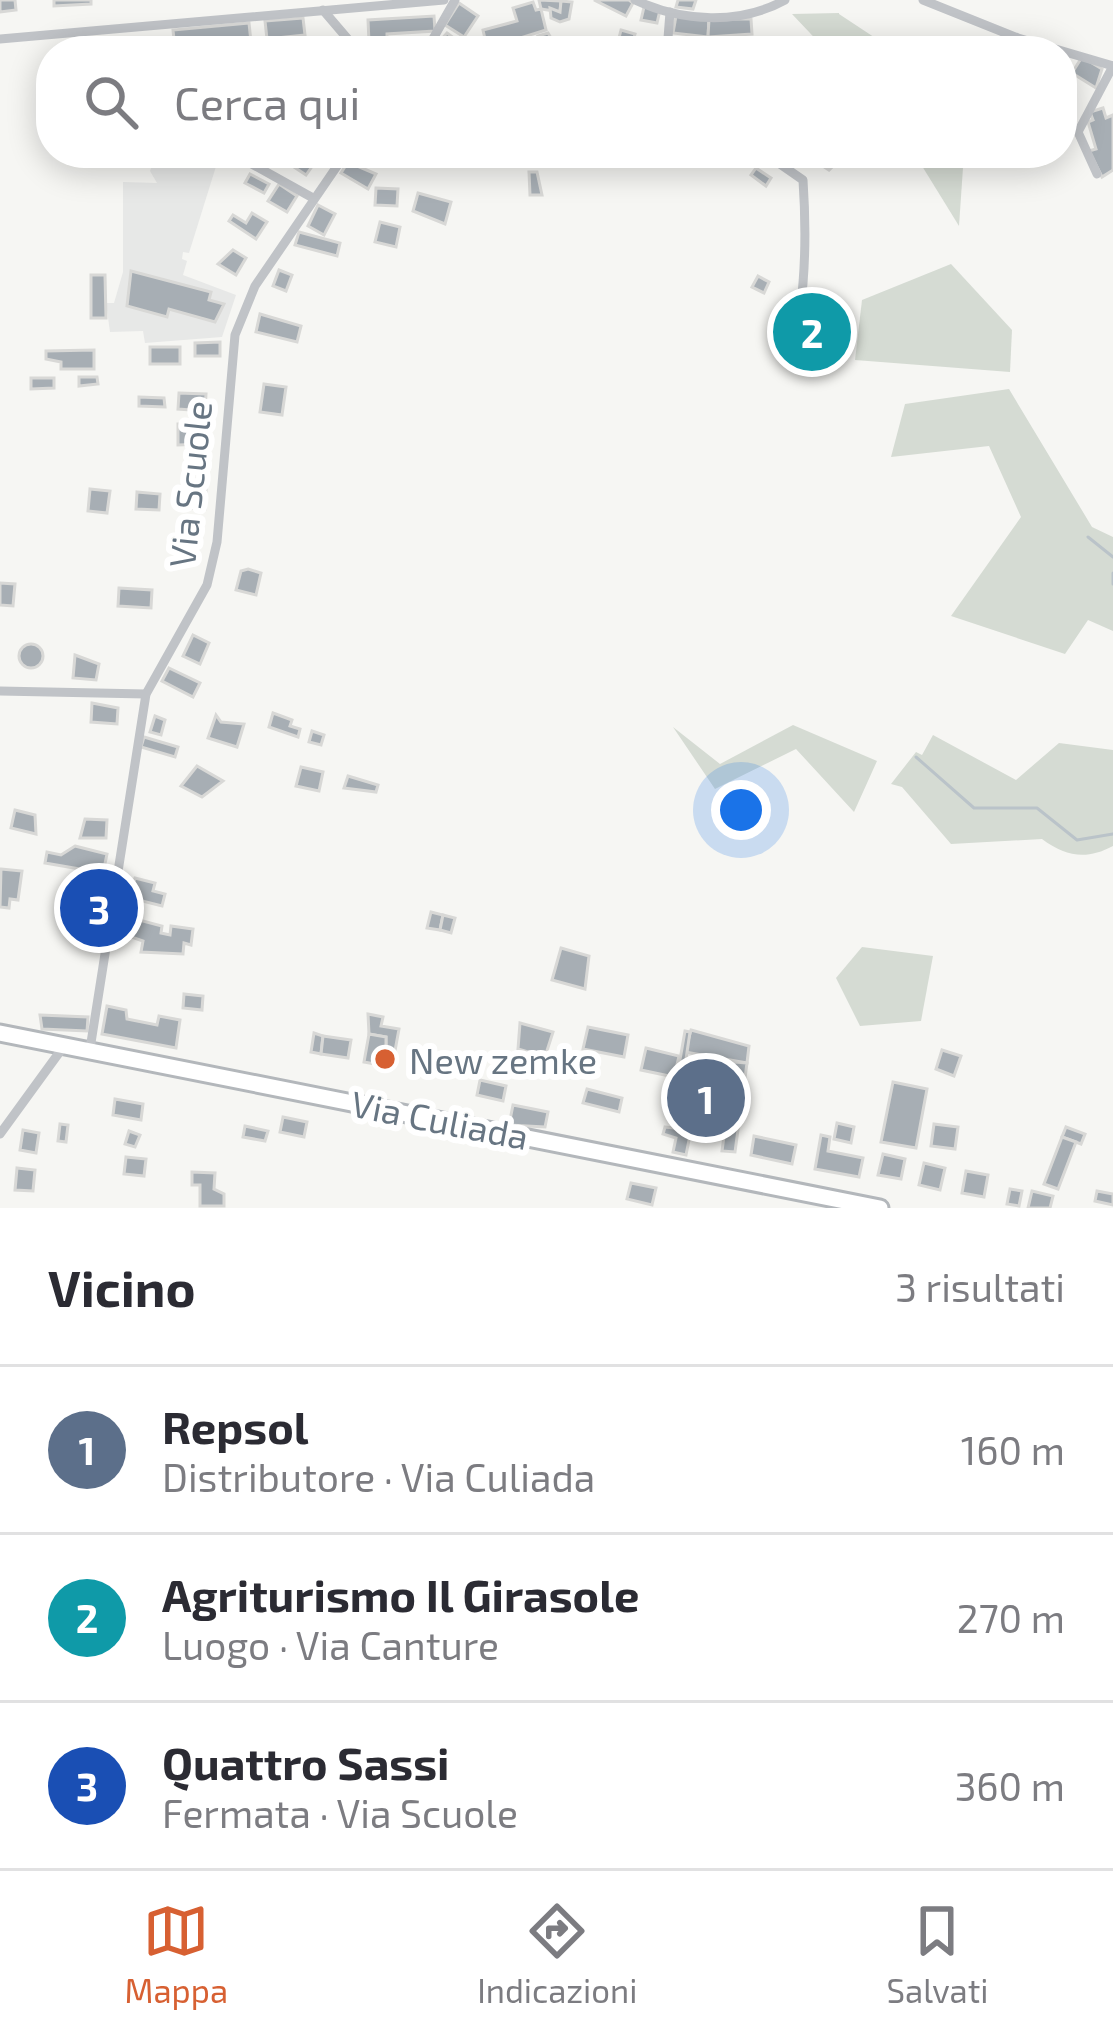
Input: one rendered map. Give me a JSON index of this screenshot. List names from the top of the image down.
{
  "streets": {
    "main road": ["Via Culiada"],
    "street": ["Via Scuole"]
  },
  "crossings": [
    ["Via Scuole", "Via Culiada"]
  ],
  "places": ["New zemke"],
  "page": {
    "search": "Cerca qui",
    "pins": ["2", "3", "1"],
    "heading": ["Vicino", "3 risultati"],
    "list": [
      {
        "mark": "1",
        "name": "Repsol",
        "note": "Distributore · Via Culiada",
        "value": "160 m"
      },
      {
        "mark": "2",
        "name": "Agriturismo Il Girasole",
        "note": "Luogo · Via Canture",
        "value": "270 m"
      },
      {
        "mark": "3",
        "name": "Quattro Sassi",
        "note": "Fermata · Via Scuole",
        "value": "360 m"
      }
    ],
    "nav": ["Mappa", "Indicazioni", "Salvati"]
  }
}
